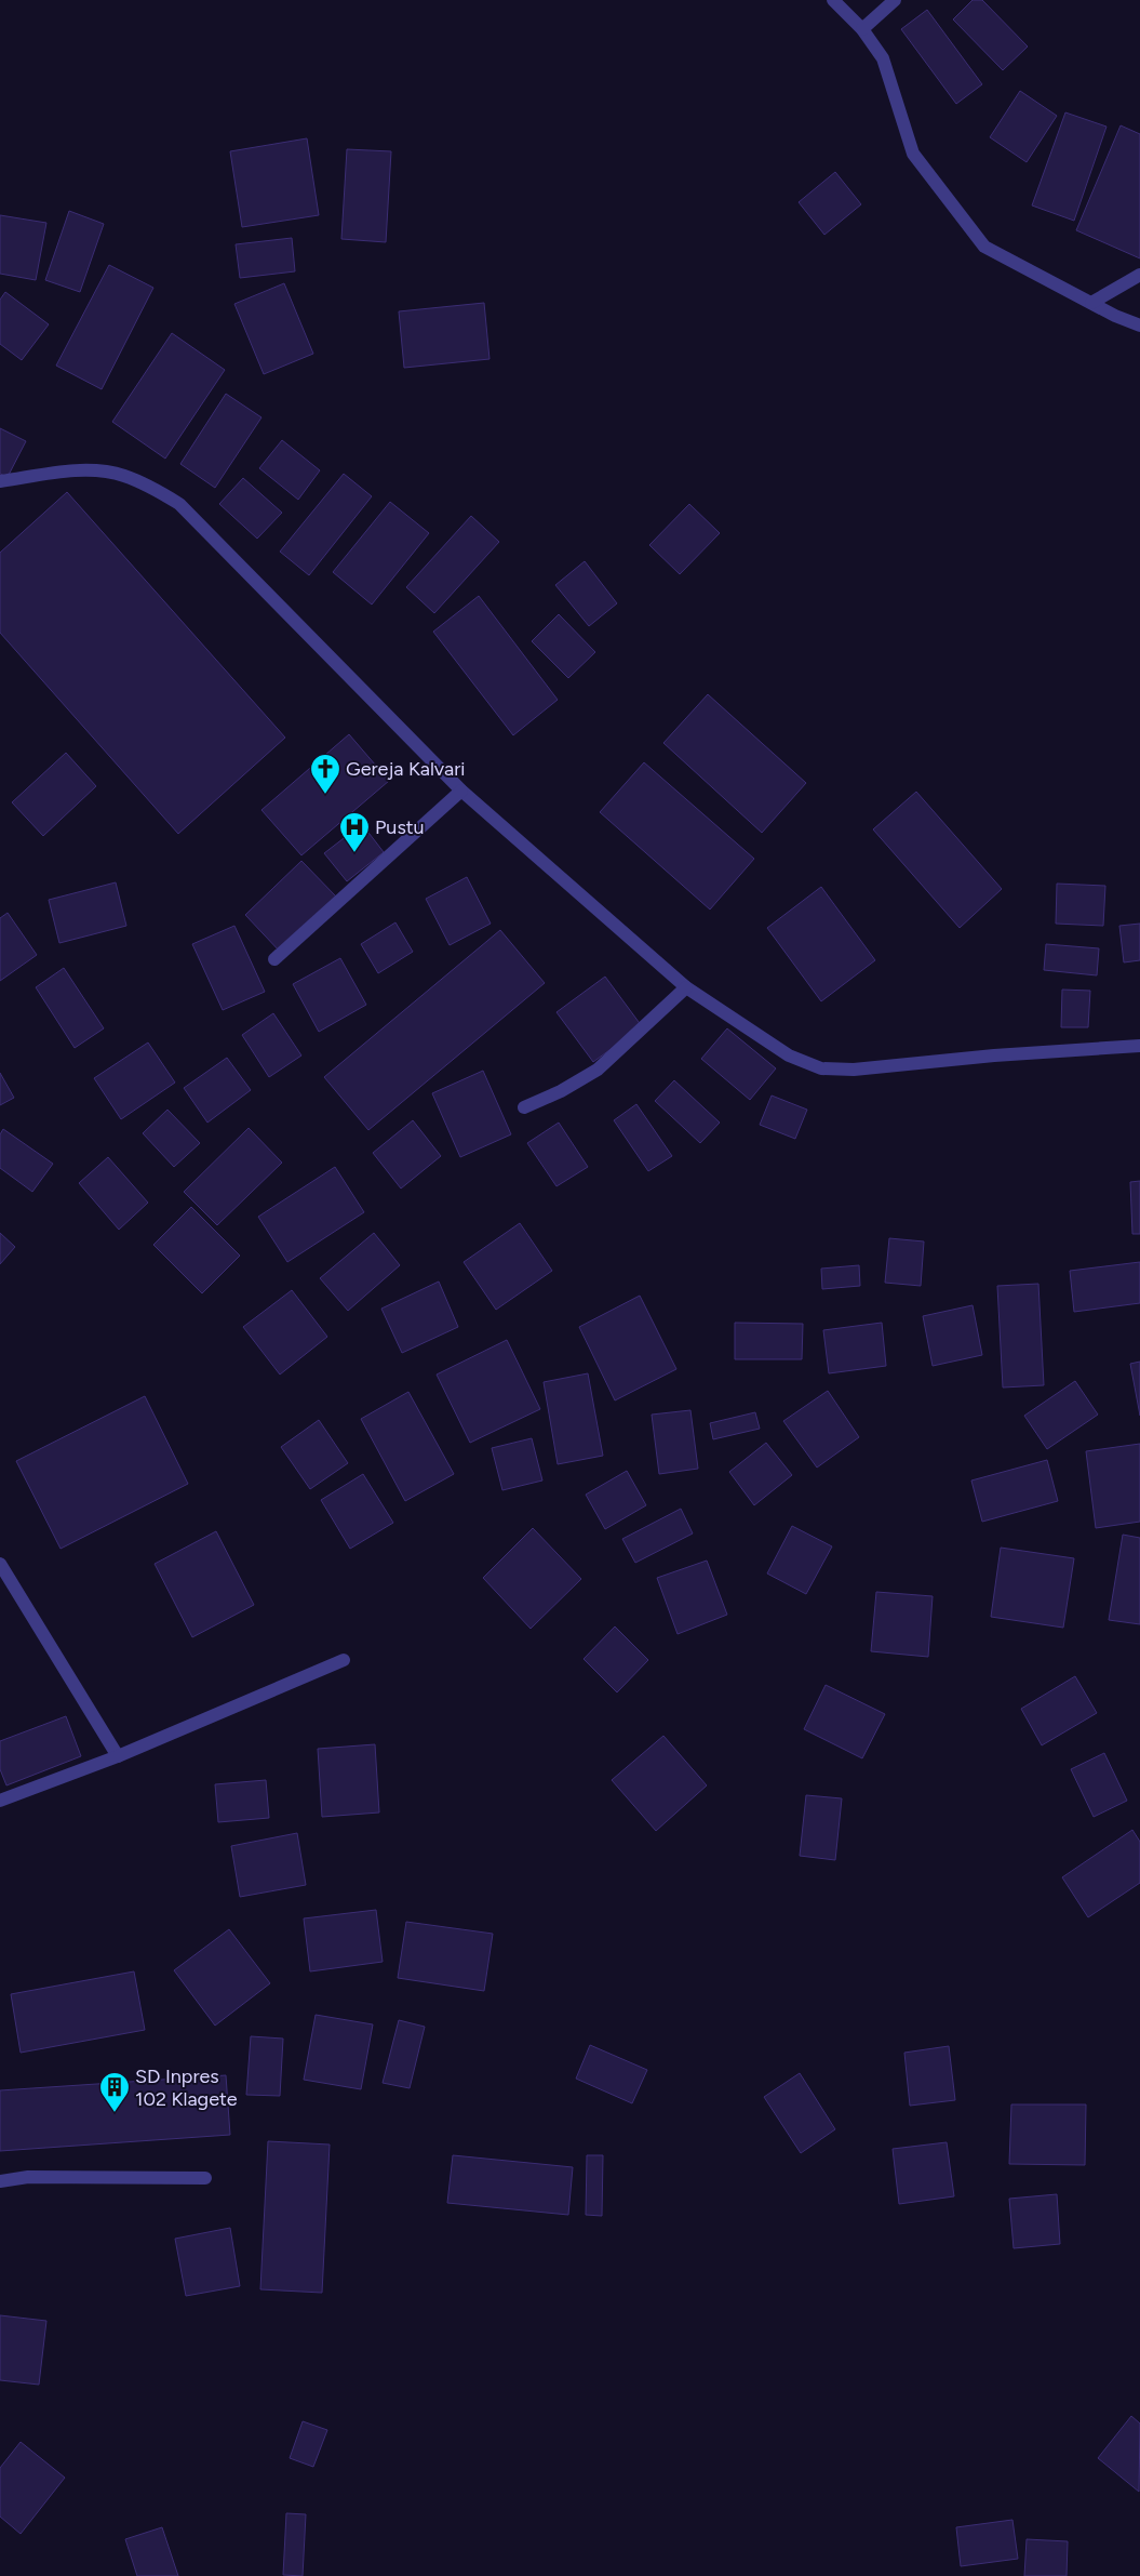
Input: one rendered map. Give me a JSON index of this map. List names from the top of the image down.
{
  "places": {
    "church": ["Gereja Kalvari"],
    "hospital": ["Pustu"],
    "building": ["SD Inpres 102 Klagete"]
  }
}
